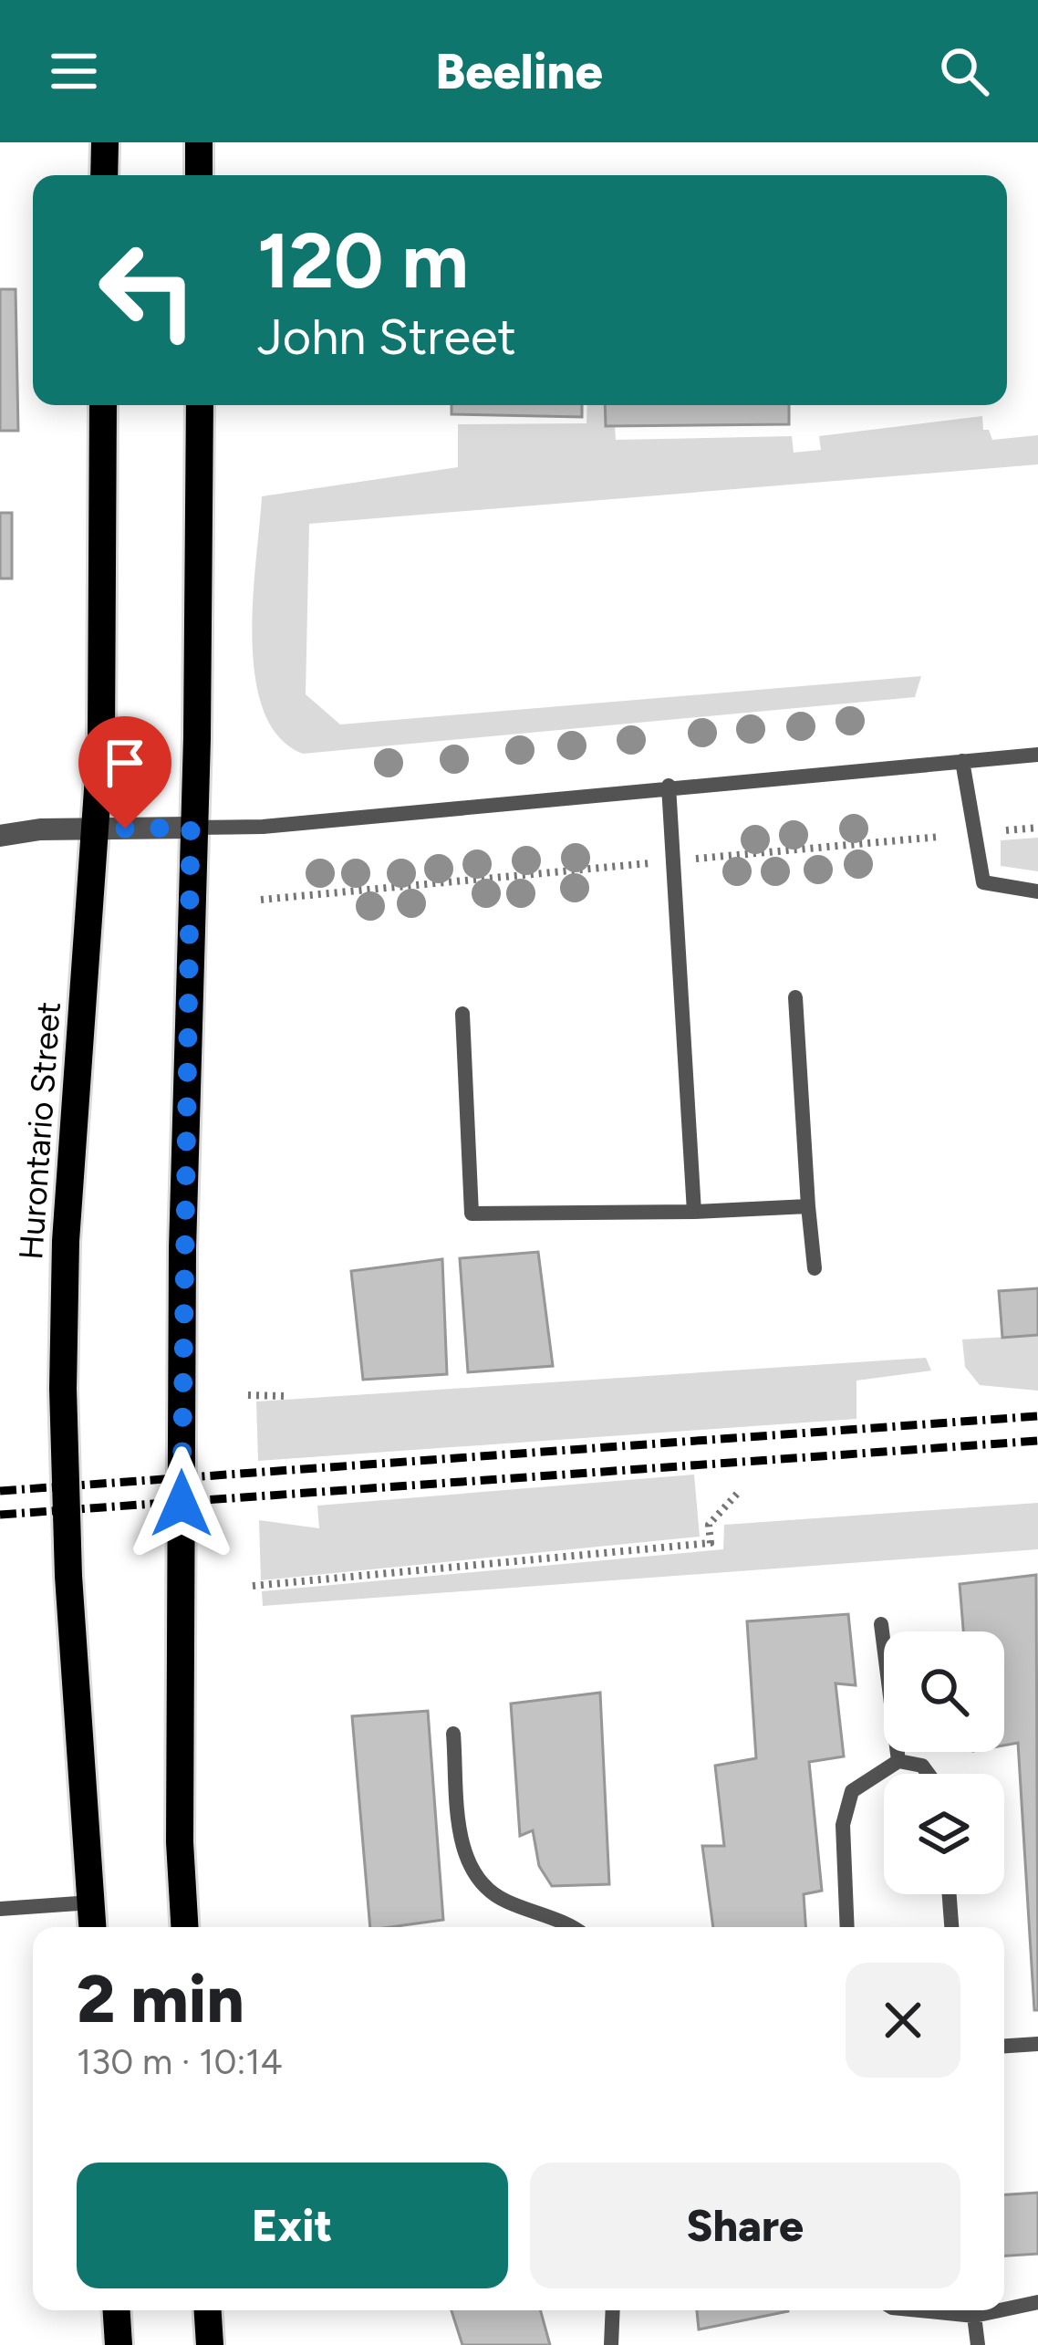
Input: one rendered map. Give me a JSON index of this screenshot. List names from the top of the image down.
{
  "streets": {
    "main road": ["Hurontario Street"]
  },
  "page": {
    "header": "Beeline",
    "turn": ["120 m", "John Street"],
    "heading": ["2 min", "130 m · 10:14"],
    "buttons": ["Exit", "Share"]
  }
}
